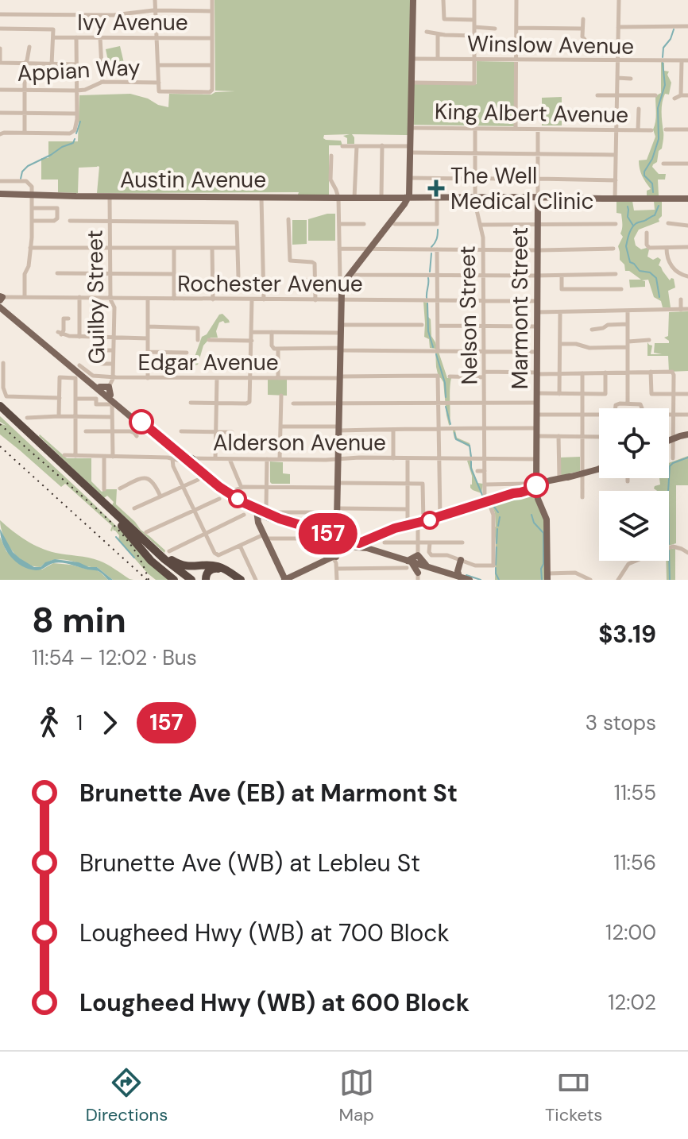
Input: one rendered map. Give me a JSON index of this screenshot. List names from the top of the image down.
{
  "streets": {
    "main road": ["Austin Avenue", "Marmont Street"],
    "street": [
      "Ivy Avenue",
      "Winslow Avenue",
      "Appian Way",
      "King Albert Avenue",
      "Rochester Avenue",
      "Guilby Street",
      "Nelson Street",
      "Edgar Avenue",
      "Alderson Avenue"
    ]
  },
  "crossings": [
    ["King Albert Avenue", "Marmont Street"],
    ["King Albert Avenue", "Nelson Street"],
    ["Austin Avenue", "Guilby Street"],
    ["Austin Avenue", "Marmont Street"],
    ["Austin Avenue", "Nelson Street"],
    ["Rochester Avenue", "Guilby Street"],
    ["Rochester Avenue", "Marmont Street"],
    ["Rochester Avenue", "Nelson Street"],
    ["Guilby Street", "Edgar Avenue"],
    ["Marmont Street", "Alderson Avenue"],
    ["Nelson Street", "Alderson Avenue"]
  ],
  "places": {
    "health": ["The Well Medical Clinic"]
  },
  "lines": ["bus line 157"],
  "page": {
    "on_map": "157",
    "heading": ["8 min", "11:54 – 12:02 · Bus", "$3.19"],
    "legs": ["1", "157", "3 stops"],
    "list": [
      {
        "name": "Brunette Ave (EB) at Marmont St",
        "value": "11:55"
      },
      {
        "name": "Brunette Ave (WB) at Lebleu St",
        "value": "11:56"
      },
      {
        "name": "Lougheed Hwy (WB) at 700 Block",
        "value": "12:00"
      },
      {
        "name": "Lougheed Hwy (WB) at 600 Block",
        "value": "12:02"
      }
    ],
    "tabs": ["Directions", "Map", "Tickets"]
  }
}
